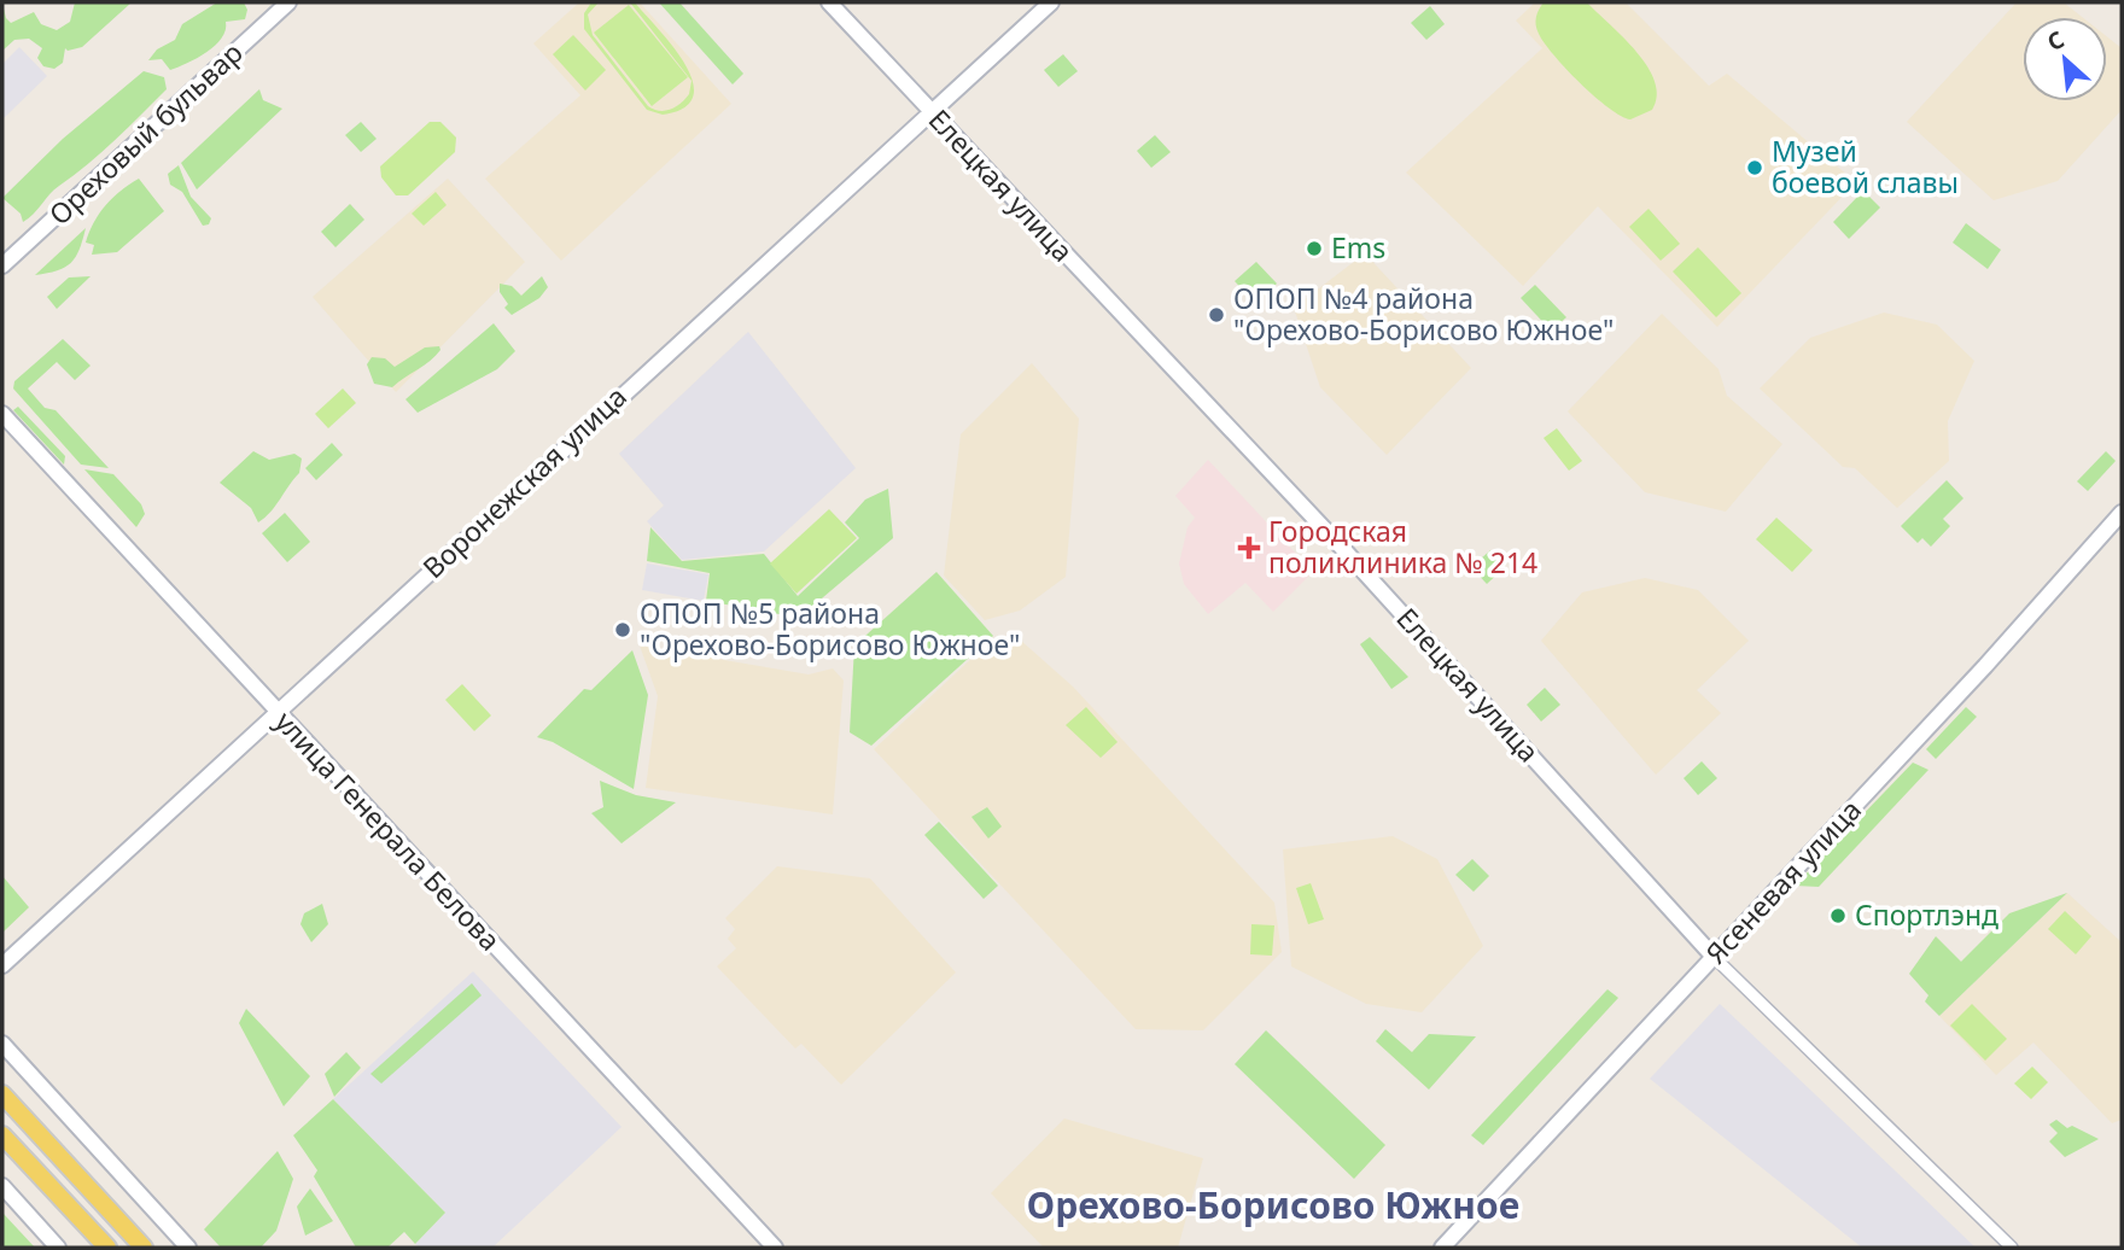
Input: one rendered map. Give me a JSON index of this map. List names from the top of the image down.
{
  "streets": {
    "street": [
      "Ореховый бульвар",
      "Елецкая улица",
      "Воронежская улица",
      "улица Генерала Белова",
      "Ясеневая улица"
    ]
  },
  "crossings": [
    ["Елецкая улица", "Воронежская улица"],
    ["Елецкая улица", "Ясеневая улица"],
    ["Воронежская улица", "улица Генерала Белова"]
  ],
  "districts": ["Орехово-Борисово Южное"],
  "places": {
    "other": [
      "Музей боевой славы",
      "Ems",
      "ОПОП №4 района \"Орехово-Борисово Южное\"",
      "ОПОП №5 района \"Орехово-Борисово Южное\"",
      "Спортлэнд"
    ],
    "health": ["Городская поликлиника № 214"]
  },
  "north": "top left"
}
